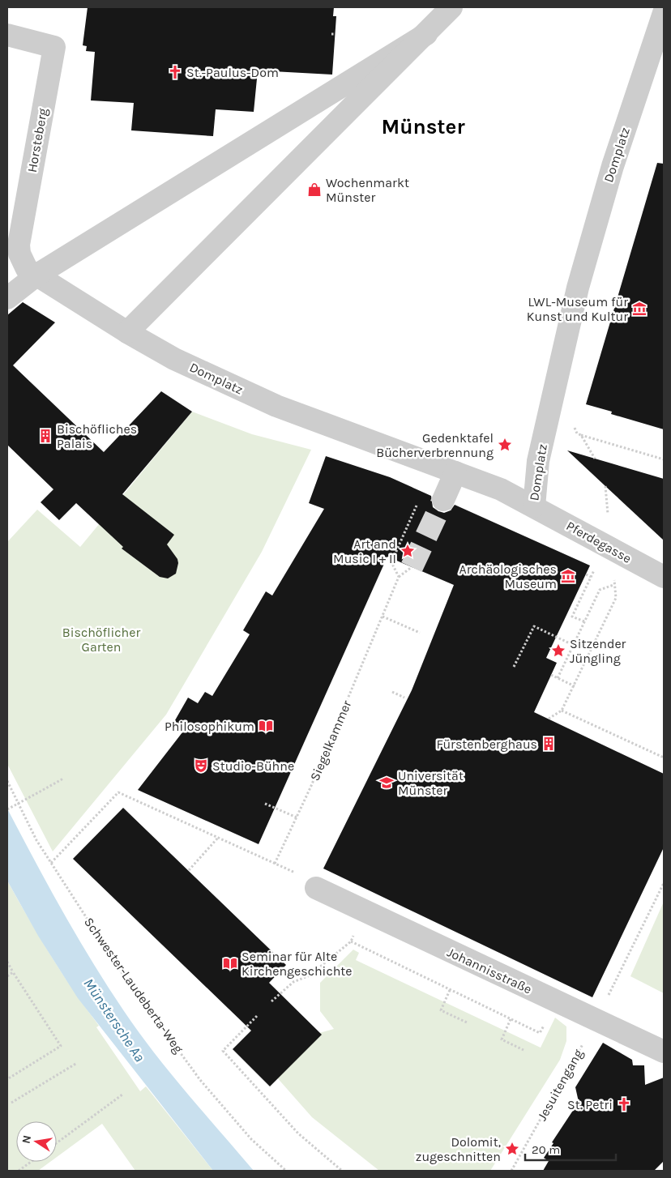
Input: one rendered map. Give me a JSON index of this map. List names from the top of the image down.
{
  "streets": {
    "street": [
      "Horsteberg",
      "Domplatz",
      "Pferdegasse",
      "Johannisstraße"
    ],
    "path": ["Siegelkammer", "Schwester-Laudeberta-Weg", "Jesuitengang"]
  },
  "crossings": [
    ["Horsteberg", "Domplatz"],
    ["Domplatz", "Pferdegasse"],
    ["Johannisstraße", "Jesuitengang"]
  ],
  "districts": ["Münster"],
  "water": ["Münstersche Aa"],
  "parks": ["Bischöflicher Garten"],
  "places": {
    "church": ["St.-Paulus-Dom", "St. Petri"],
    "shop": ["Wochenmarkt Münster"],
    "museum": ["LWL-Museum für Kunst und Kultur", "Archäologisches Museum"],
    "building": ["Bischöfliches Palais", "Fürstenberghaus"],
    "place": [
      "Gedenktafel Bücherverbrennung",
      "Art and Music I + II",
      "Sitzender Jüngling",
      "Dolomit, zugeschnitten"
    ],
    "library": ["Philosophikum", "Seminar für Alte Kirchengeschichte"],
    "theatre": ["Studio-Bühne"],
    "school or university": ["Universität Münster"]
  },
  "scale_bar": "20 m",
  "north": "left"
}
